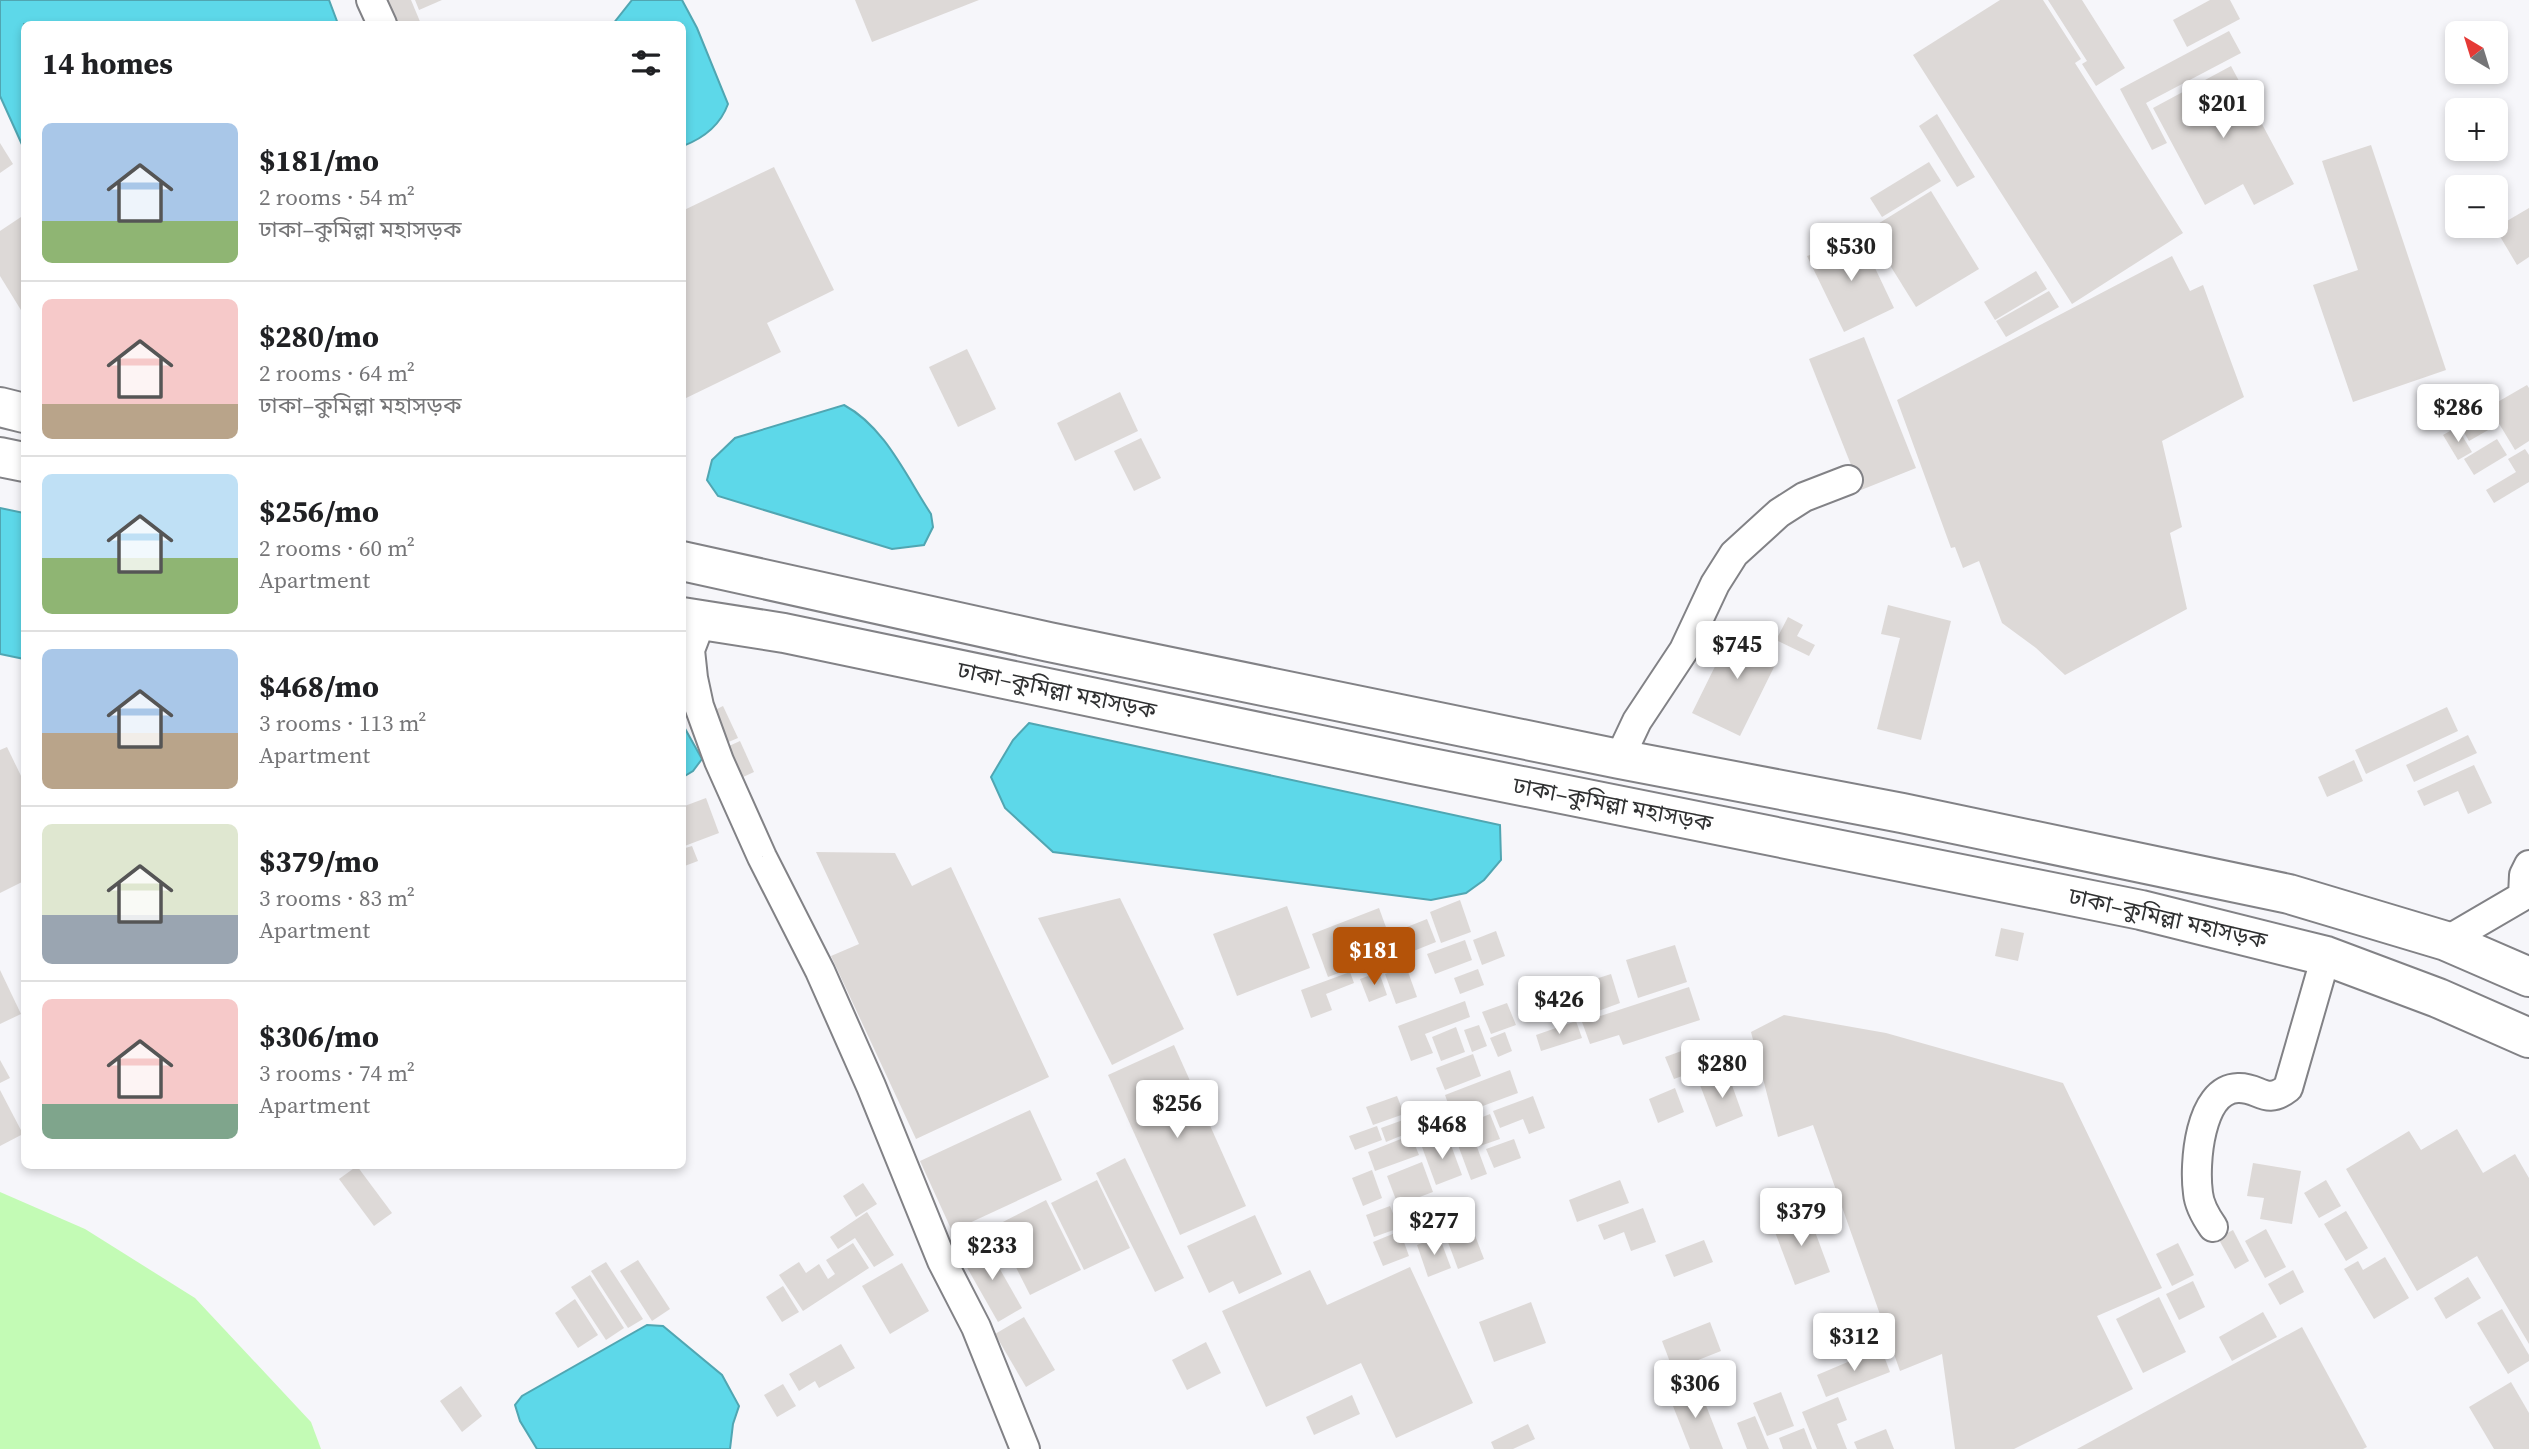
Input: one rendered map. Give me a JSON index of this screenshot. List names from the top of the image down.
{
  "streets": {
    "highway": ["ঢাকা–কুমিল্লা মহাসড়ক"]
  },
  "north": "top left",
  "page": {
    "map_buttons": ["+", "−"],
    "heading": "14 homes",
    "price": [
      "$201",
      "$530",
      "$286",
      "$745",
      "$181",
      "$426",
      "$280",
      "$256",
      "$468",
      "$379",
      "$277",
      "$233",
      "$312",
      "$306"
    ],
    "list": [
      {
        "name": "$181/mo",
        "note": "2 rooms · 54 m² · ঢাকা–কুমিল্লা মহাসড়ক"
      },
      {
        "name": "$280/mo",
        "note": "2 rooms · 64 m² · ঢাকা–কুমিল্লা মহাসড়ক"
      },
      {
        "name": "$256/mo",
        "note": "2 rooms · 60 m² · Apartment"
      },
      {
        "name": "$468/mo",
        "note": "3 rooms · 113 m² · Apartment"
      },
      {
        "name": "$379/mo",
        "note": "3 rooms · 83 m² · Apartment"
      },
      {
        "name": "$306/mo",
        "note": "3 rooms · 74 m² · Apartment"
      }
    ]
  }
}
